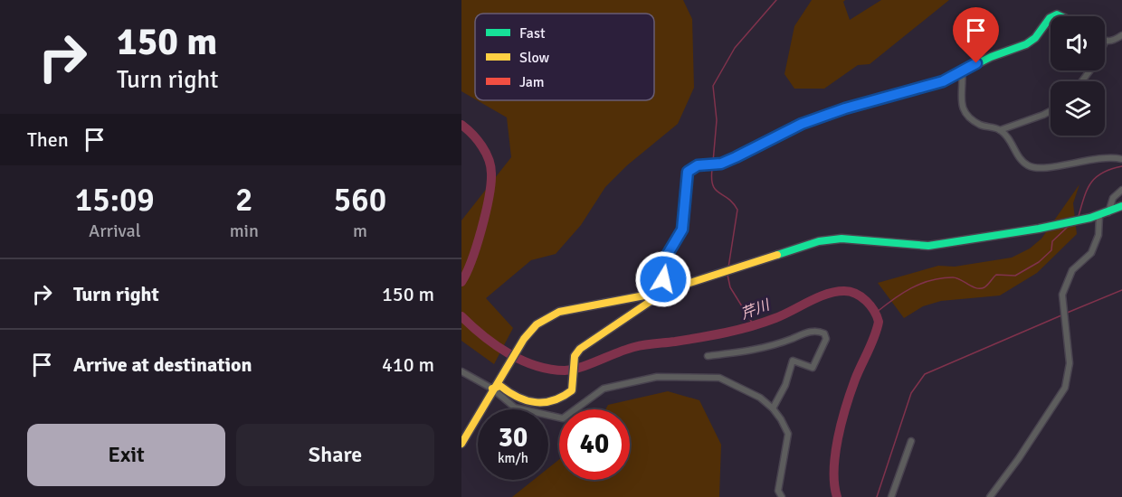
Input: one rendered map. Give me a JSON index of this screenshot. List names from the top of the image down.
{
  "water": ["芹川"],
  "legend": ["Fast", "Slow", "Jam"],
  "page": {
    "turn": ["150 m", "Turn right"],
    "then": "Then",
    "eta": [
      "15:09",
      "Arrival",
      "2",
      "min",
      "560",
      "m"
    ],
    "list": [
      {
        "name": "Turn right",
        "value": "150 m"
      },
      {
        "name": "Arrive at destination",
        "value": "410 m"
      }
    ],
    "speed": "30 km/h",
    "limit": "40",
    "buttons": ["Exit", "Share"]
  }
}
